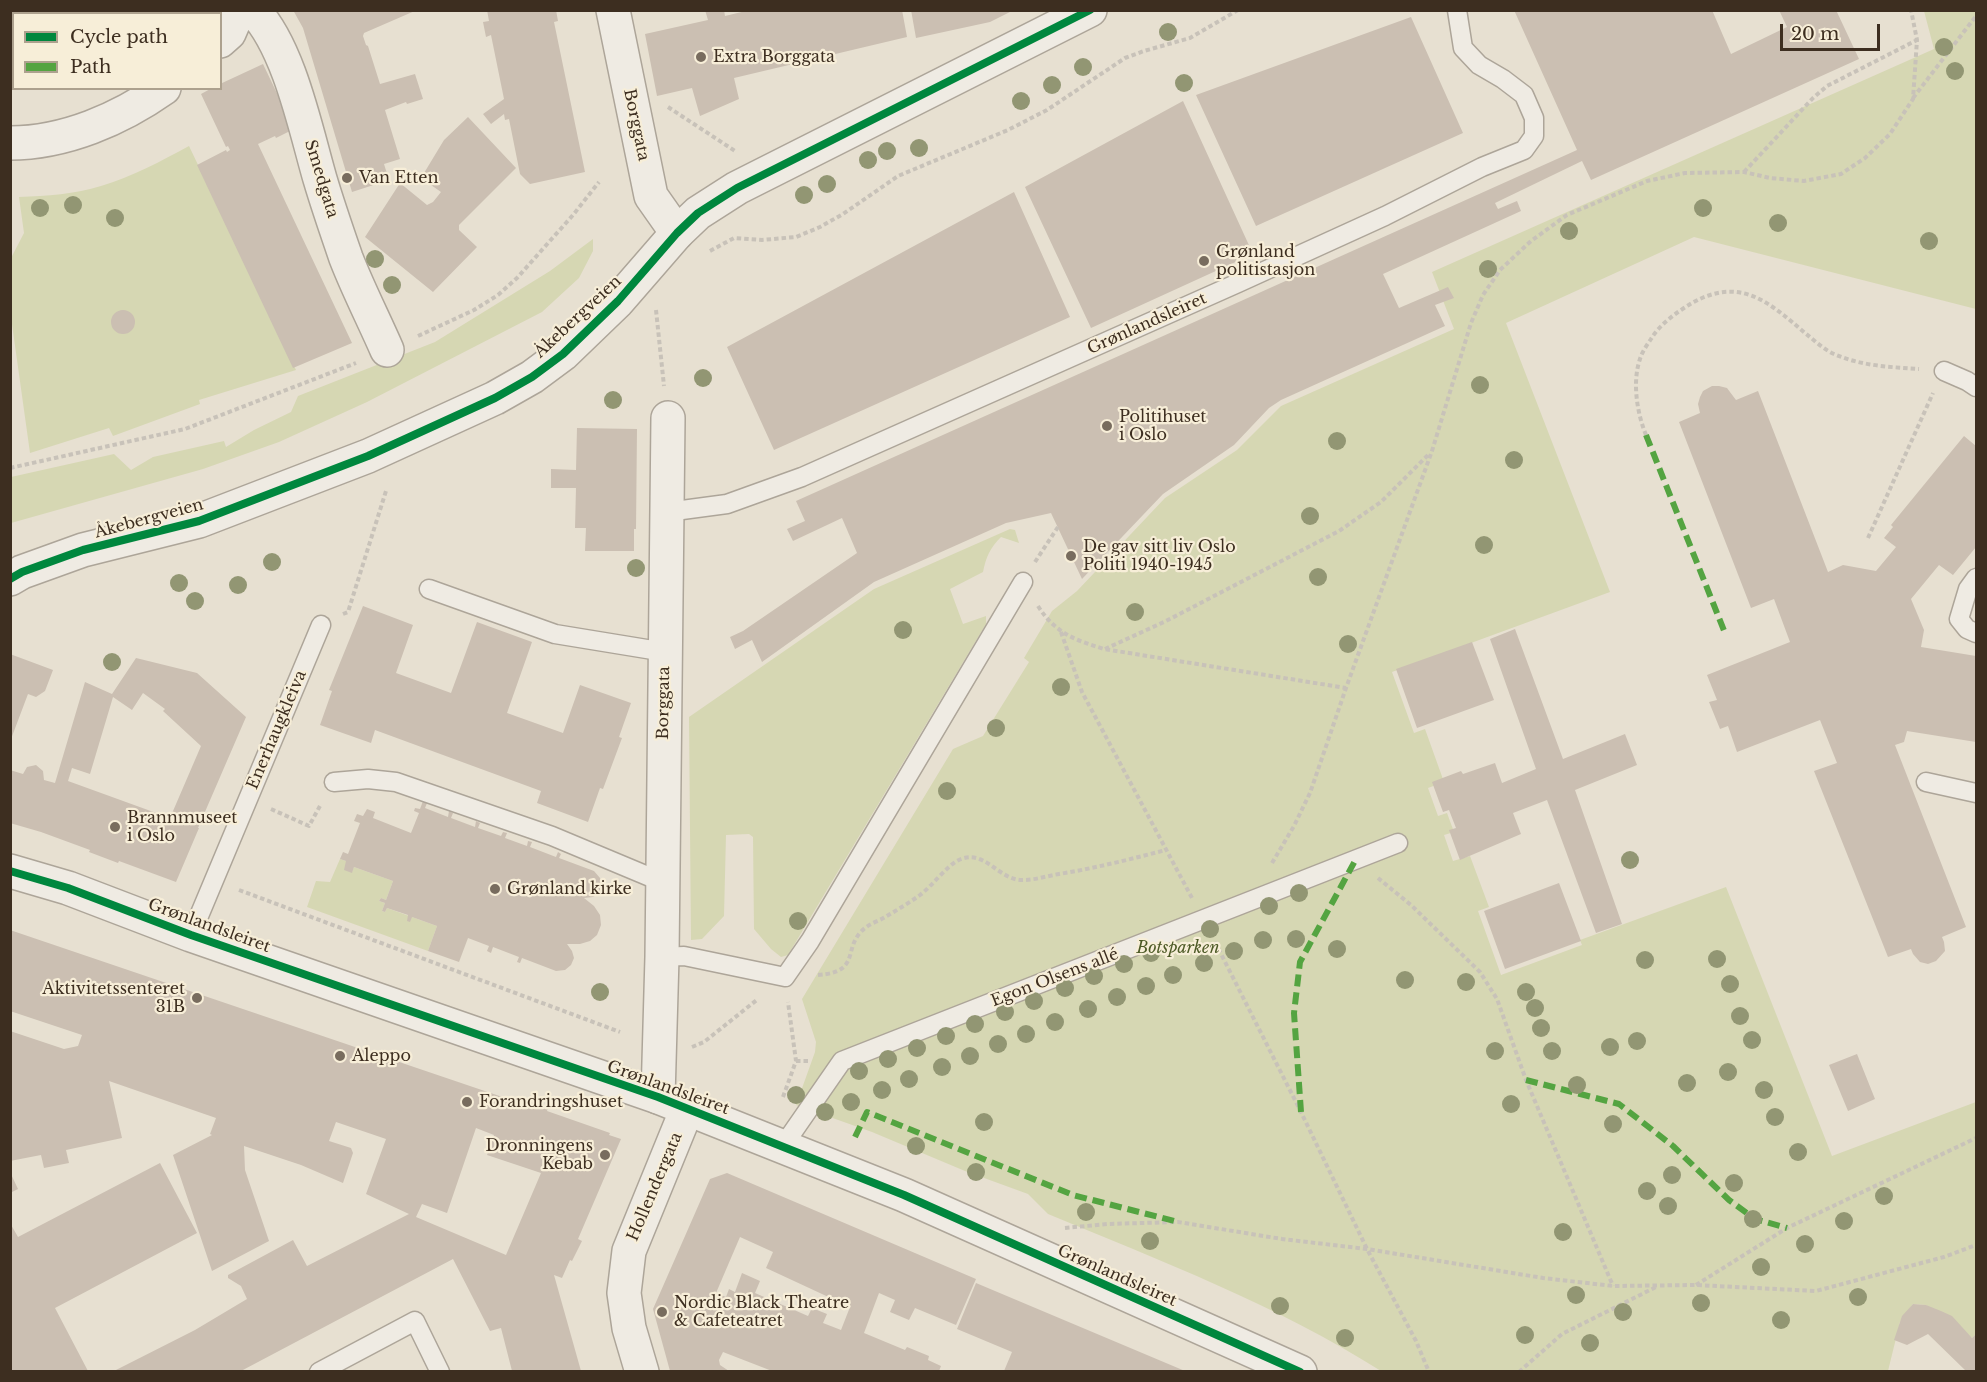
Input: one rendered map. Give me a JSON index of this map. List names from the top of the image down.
{
  "streets": {
    "street": [
      "Borggata",
      "Smedgata",
      "Åkebergveien",
      "Grønlandsleiret",
      "Hollendergata"
    ],
    "lane": ["Enerhaugkleiva", "Egon Olsens allé"]
  },
  "crossings": [
    ["Borggata", "Åkebergveien"],
    ["Borggata", "Grønlandsleiret"],
    ["Borggata", "Hollendergata"],
    ["Grønlandsleiret", "Enerhaugkleiva"],
    ["Grønlandsleiret", "Egon Olsens allé"],
    ["Grønlandsleiret", "Hollendergata"]
  ],
  "parks": ["Botsparken"],
  "places": [
    "Extra Borggata",
    "Van Etten",
    "Grønland politistasjon",
    "Politihuset i Oslo",
    "De gav sitt liv Oslo Politi 1940-1945",
    "Brannmuseet i Oslo",
    "Grønland kirke",
    "Aktivitetssenteret 31B",
    "Aleppo",
    "Forandringshuset",
    "Dronningens Kebab",
    "Nordic Black Theatre & Cafeteatret"
  ],
  "legend": ["Cycle path", "Path"],
  "scale_bar": "20 m"
}
